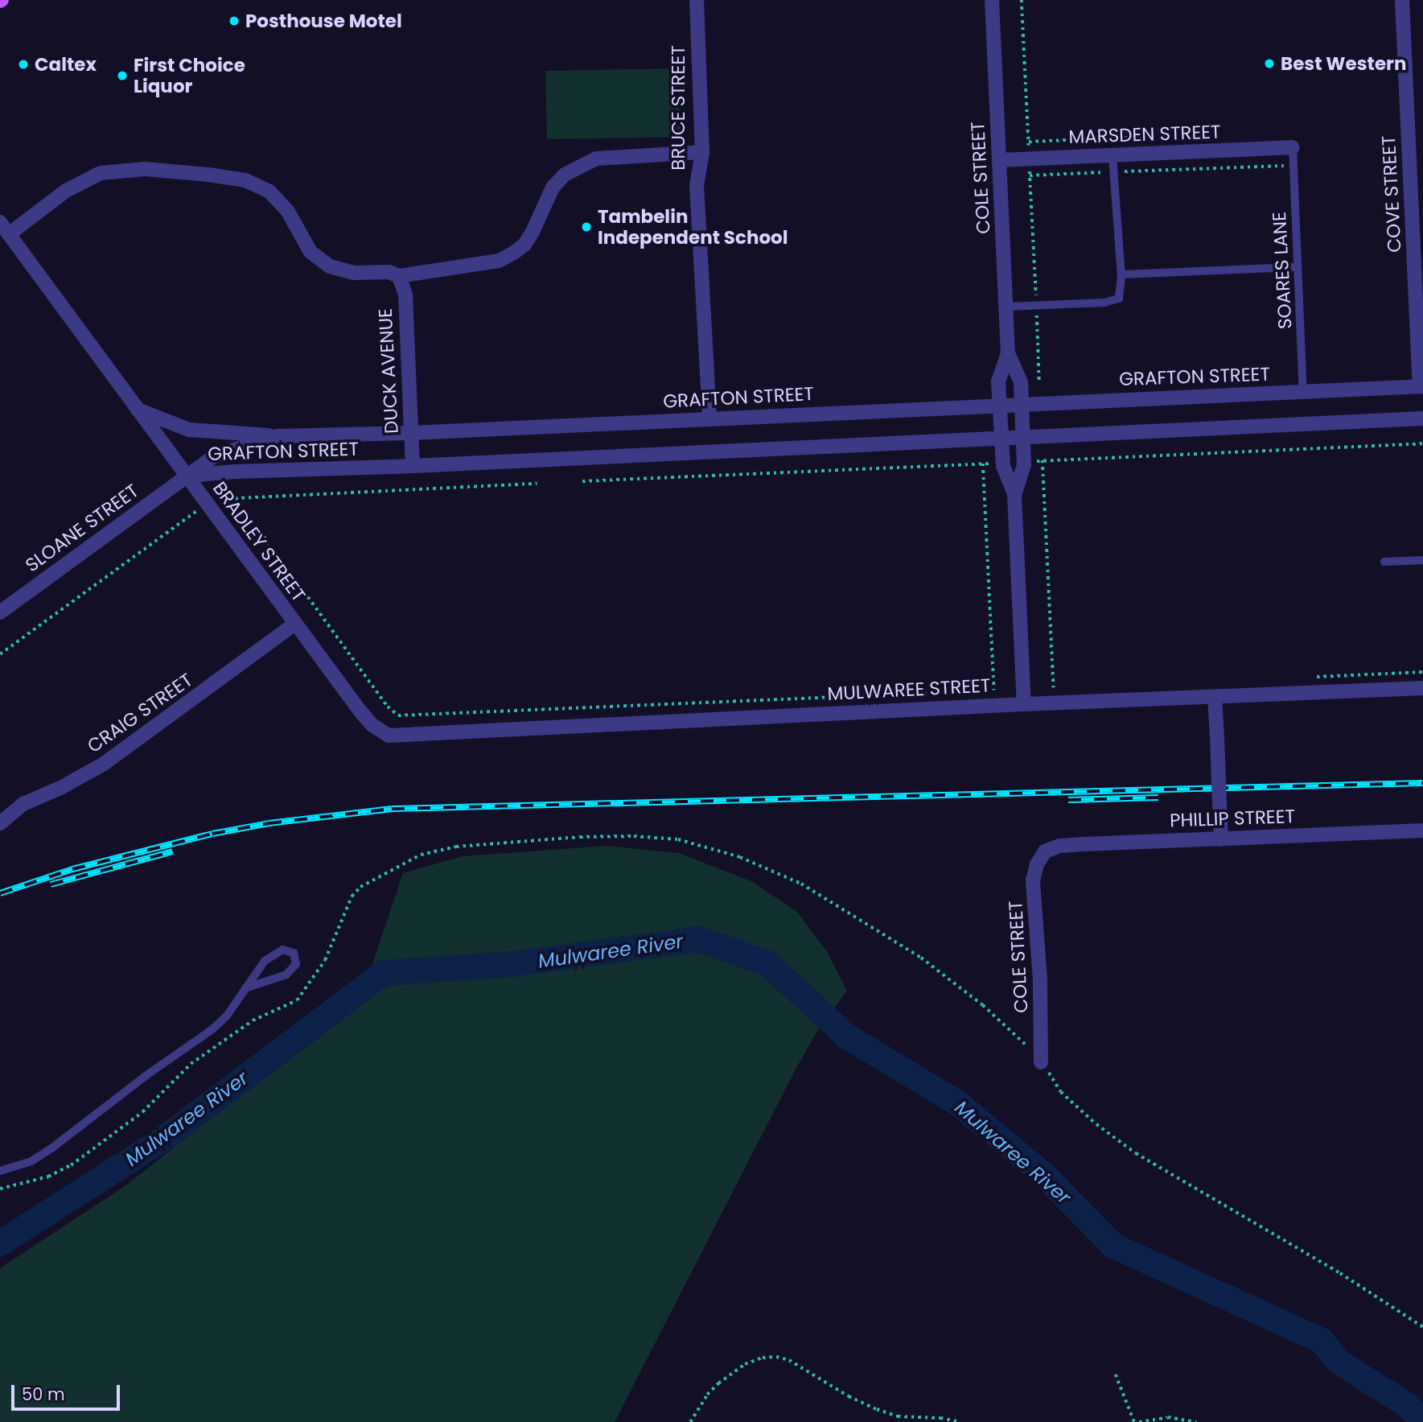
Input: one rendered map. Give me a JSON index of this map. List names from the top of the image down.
{
  "streets": {
    "street": [
      "BRUCE STREET",
      "MARSDEN STREET",
      "COLE STREET",
      "COVE STREET",
      "DUCK AVENUE",
      "GRAFTON STREET",
      "SLOANE STREET",
      "BRADLEY STREET",
      "MULWAREE STREET",
      "CRAIG STREET",
      "PHILLIP STREET"
    ],
    "lane": ["SOARES LANE"]
  },
  "crossings": [
    ["BRUCE STREET", "GRAFTON STREET"],
    ["MARSDEN STREET", "COLE STREET"],
    ["MARSDEN STREET", "SOARES LANE"],
    ["COLE STREET", "GRAFTON STREET"],
    ["COLE STREET", "MULWAREE STREET"],
    ["COLE STREET", "PHILLIP STREET"],
    ["COVE STREET", "GRAFTON STREET"],
    ["SOARES LANE", "GRAFTON STREET"],
    ["DUCK AVENUE", "GRAFTON STREET"],
    ["GRAFTON STREET", "SLOANE STREET"],
    ["GRAFTON STREET", "BRADLEY STREET"],
    ["SLOANE STREET", "BRADLEY STREET"],
    ["BRADLEY STREET", "MULWAREE STREET"],
    ["BRADLEY STREET", "CRAIG STREET"]
  ],
  "water": ["Mulwaree River"],
  "places": [
    "Posthouse Motel",
    "Best Western",
    "Caltex",
    "First Choice Liquor",
    "Tambelin Independent School"
  ],
  "scale_bar": "50 m"
}
